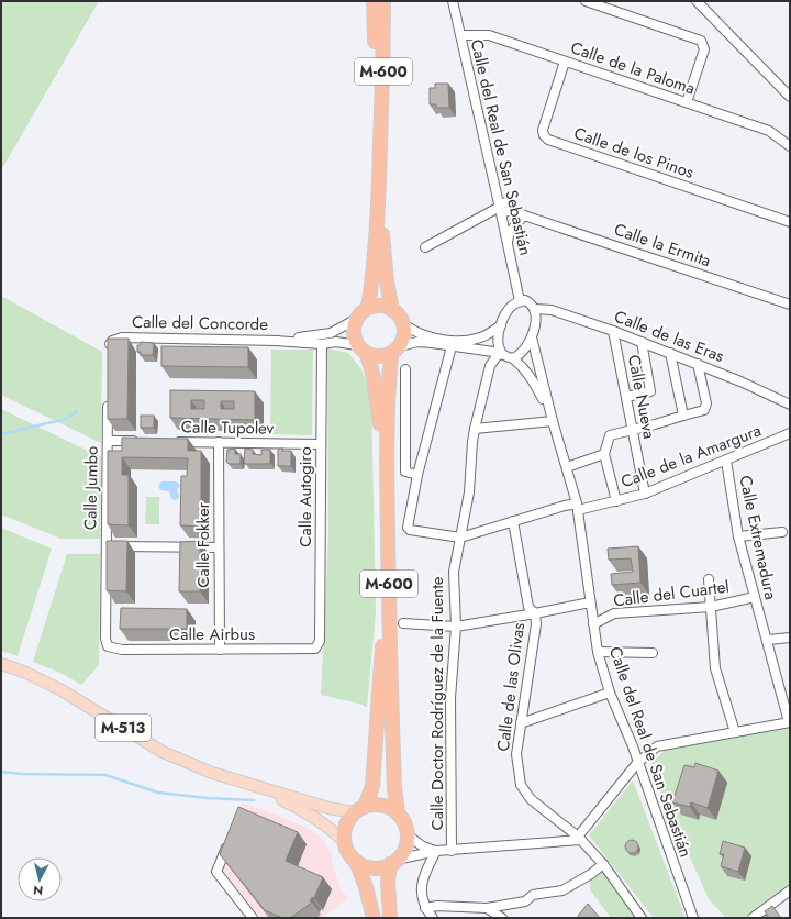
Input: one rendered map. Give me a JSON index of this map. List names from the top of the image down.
{
  "streets": {
    "highway": ["M-600"],
    "main road": ["M-513"],
    "street": [
      "Calle de la Paloma",
      "Calle del Real de San Sebastián",
      "Calle de los Pinos",
      "Calle la Ermita",
      "Calle del Concorde",
      "Calle de las Eras",
      "Calle Nueva",
      "Calle Tupolev",
      "Calle de la Amargura",
      "Calle Jumbo",
      "Calle Autogiro",
      "Calle Extremadura",
      "Calle Fokker",
      "Calle del Cuartel",
      "Calle Airbus",
      "Calle de las Olivas",
      "Calle Doctor Rodríguez de la Fuente"
    ]
  },
  "crossings": [
    ["Calle de la Paloma", "Calle del Real de San Sebastián"],
    ["Calle de la Paloma", "Calle de los Pinos"],
    ["M-600", "Calle del Concorde"],
    ["M-600", "M-513"],
    ["Calle del Real de San Sebastián", "Calle la Ermita"],
    ["Calle del Real de San Sebastián", "Calle de las Eras"],
    ["Calle del Real de San Sebastián", "Calle de la Amargura"],
    ["Calle del Real de San Sebastián", "Calle del Cuartel"],
    ["Calle del Concorde", "Calle Autogiro"],
    ["Calle de las Eras", "Calle Nueva"],
    ["Calle Nueva", "Calle de la Amargura"],
    ["Calle Tupolev", "Calle Autogiro"],
    ["Calle Tupolev", "Calle Fokker"],
    ["Calle de la Amargura", "Calle Extremadura"],
    ["Calle de la Amargura", "Calle de las Olivas"],
    ["Calle de la Amargura", "Calle Doctor Rodríguez de la Fuente"],
    ["Calle Jumbo", "Calle Airbus"],
    ["Calle Autogiro", "Calle Airbus"],
    ["Calle Extremadura", "Calle del Cuartel"],
    ["Calle Fokker", "Calle Airbus"]
  ],
  "north": "bottom"
}
